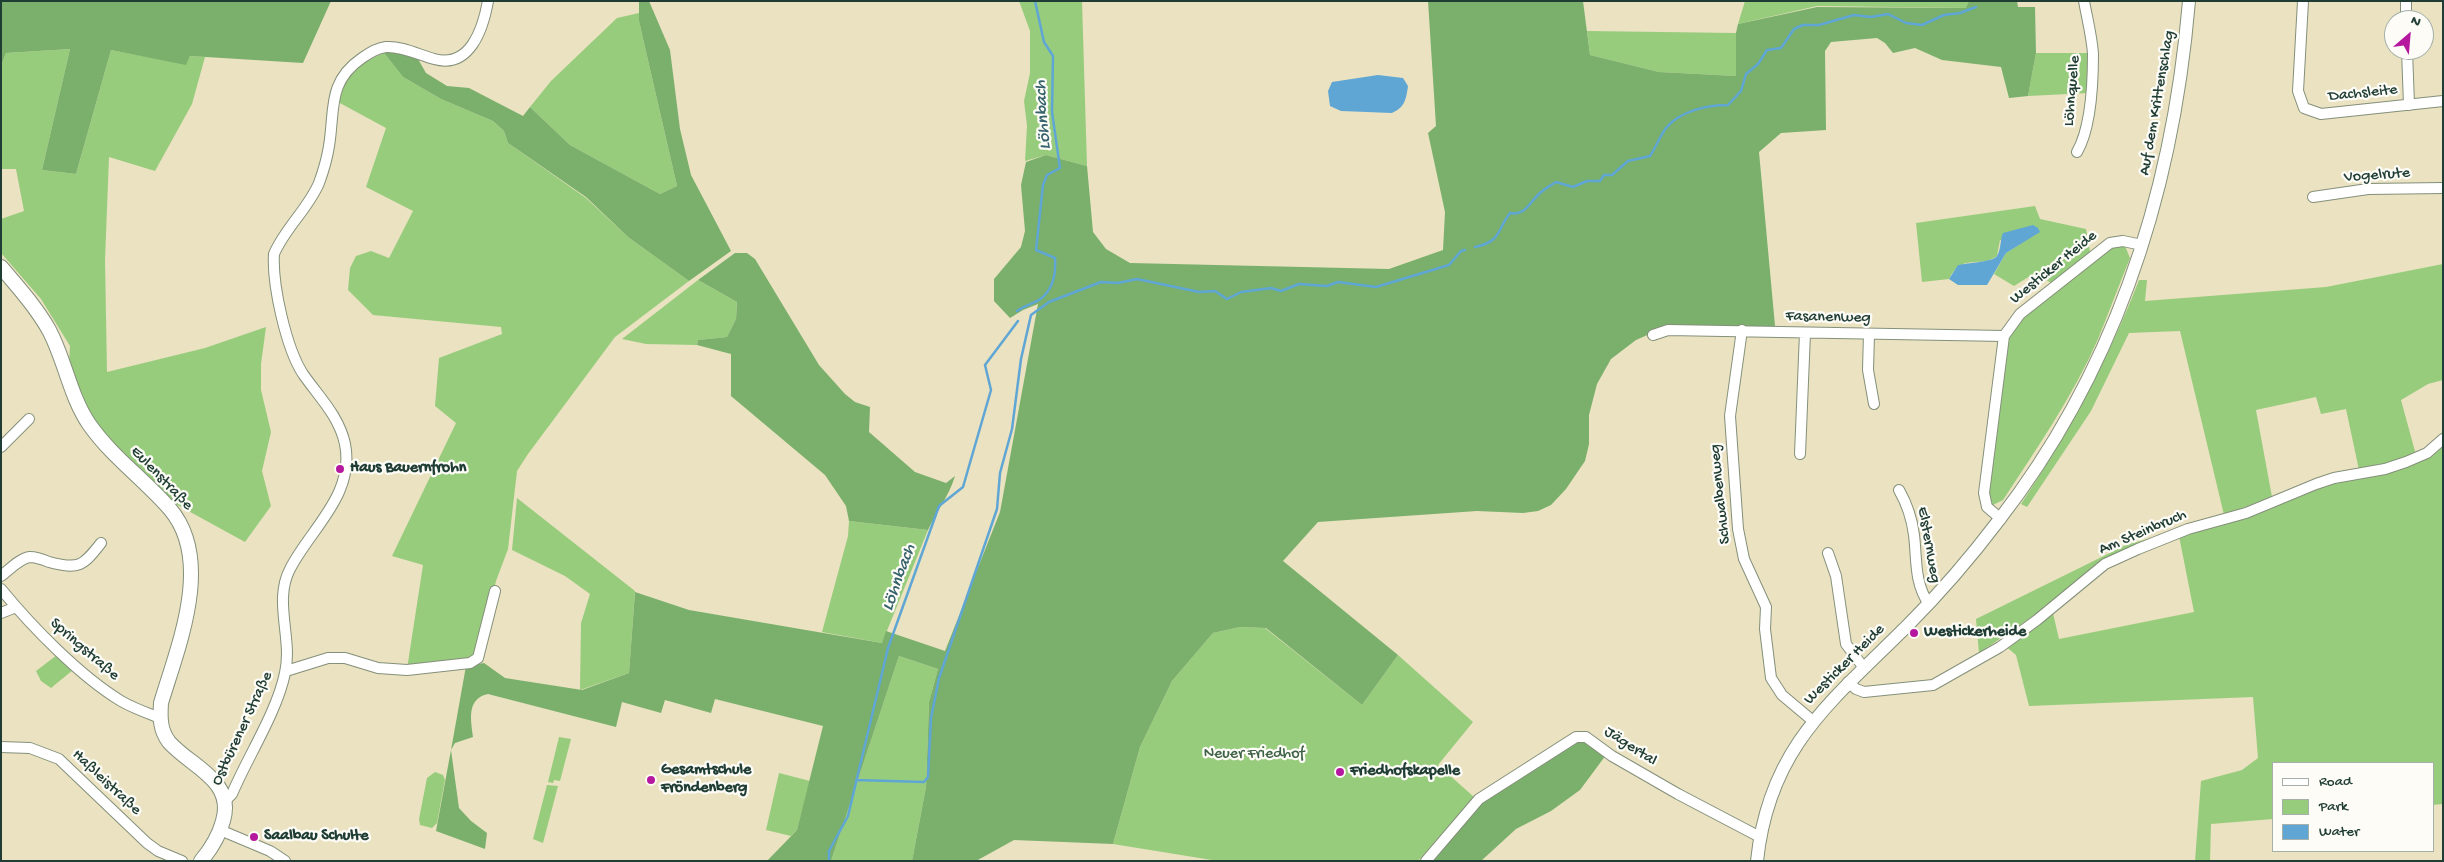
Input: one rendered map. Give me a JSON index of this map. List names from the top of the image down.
{
  "streets": {
    "main road": ["Eulenstraße"],
    "street": [
      "Löhnquelle",
      "Dachsleite",
      "Auf dem Krittenschlag",
      "Vogelrute",
      "Westicker Heide",
      "Fasanenweg",
      "Schwalbenweg",
      "Am Steinbruch",
      "Elsternweg",
      "Springstraße",
      "Ostbürener Straße",
      "Jägertal",
      "Haßleistraße"
    ]
  },
  "crossings": [
    ["Auf dem Krittenschlag", "Westicker Heide"],
    ["Westicker Heide", "Fasanenweg"],
    ["Westicker Heide", "Schwalbenweg"],
    ["Westicker Heide", "Am Steinbruch"],
    ["Westicker Heide", "Elsternweg"],
    ["Westicker Heide", "Jägertal"],
    ["Fasanenweg", "Schwalbenweg"],
    ["Eulenstraße", "Springstraße"],
    ["Eulenstraße", "Ostbürener Straße"]
  ],
  "water": ["Löhnbach"],
  "parks": ["Neuer Friedhof"],
  "places": [
    "Haus Bauernfrohn",
    "Westickerheide",
    "Friedhofskapelle",
    "Gesamtschule Fröndenberg",
    "Saalbau Schulte"
  ],
  "legend": ["Road", "Park", "Water"],
  "north": "top right"
}
